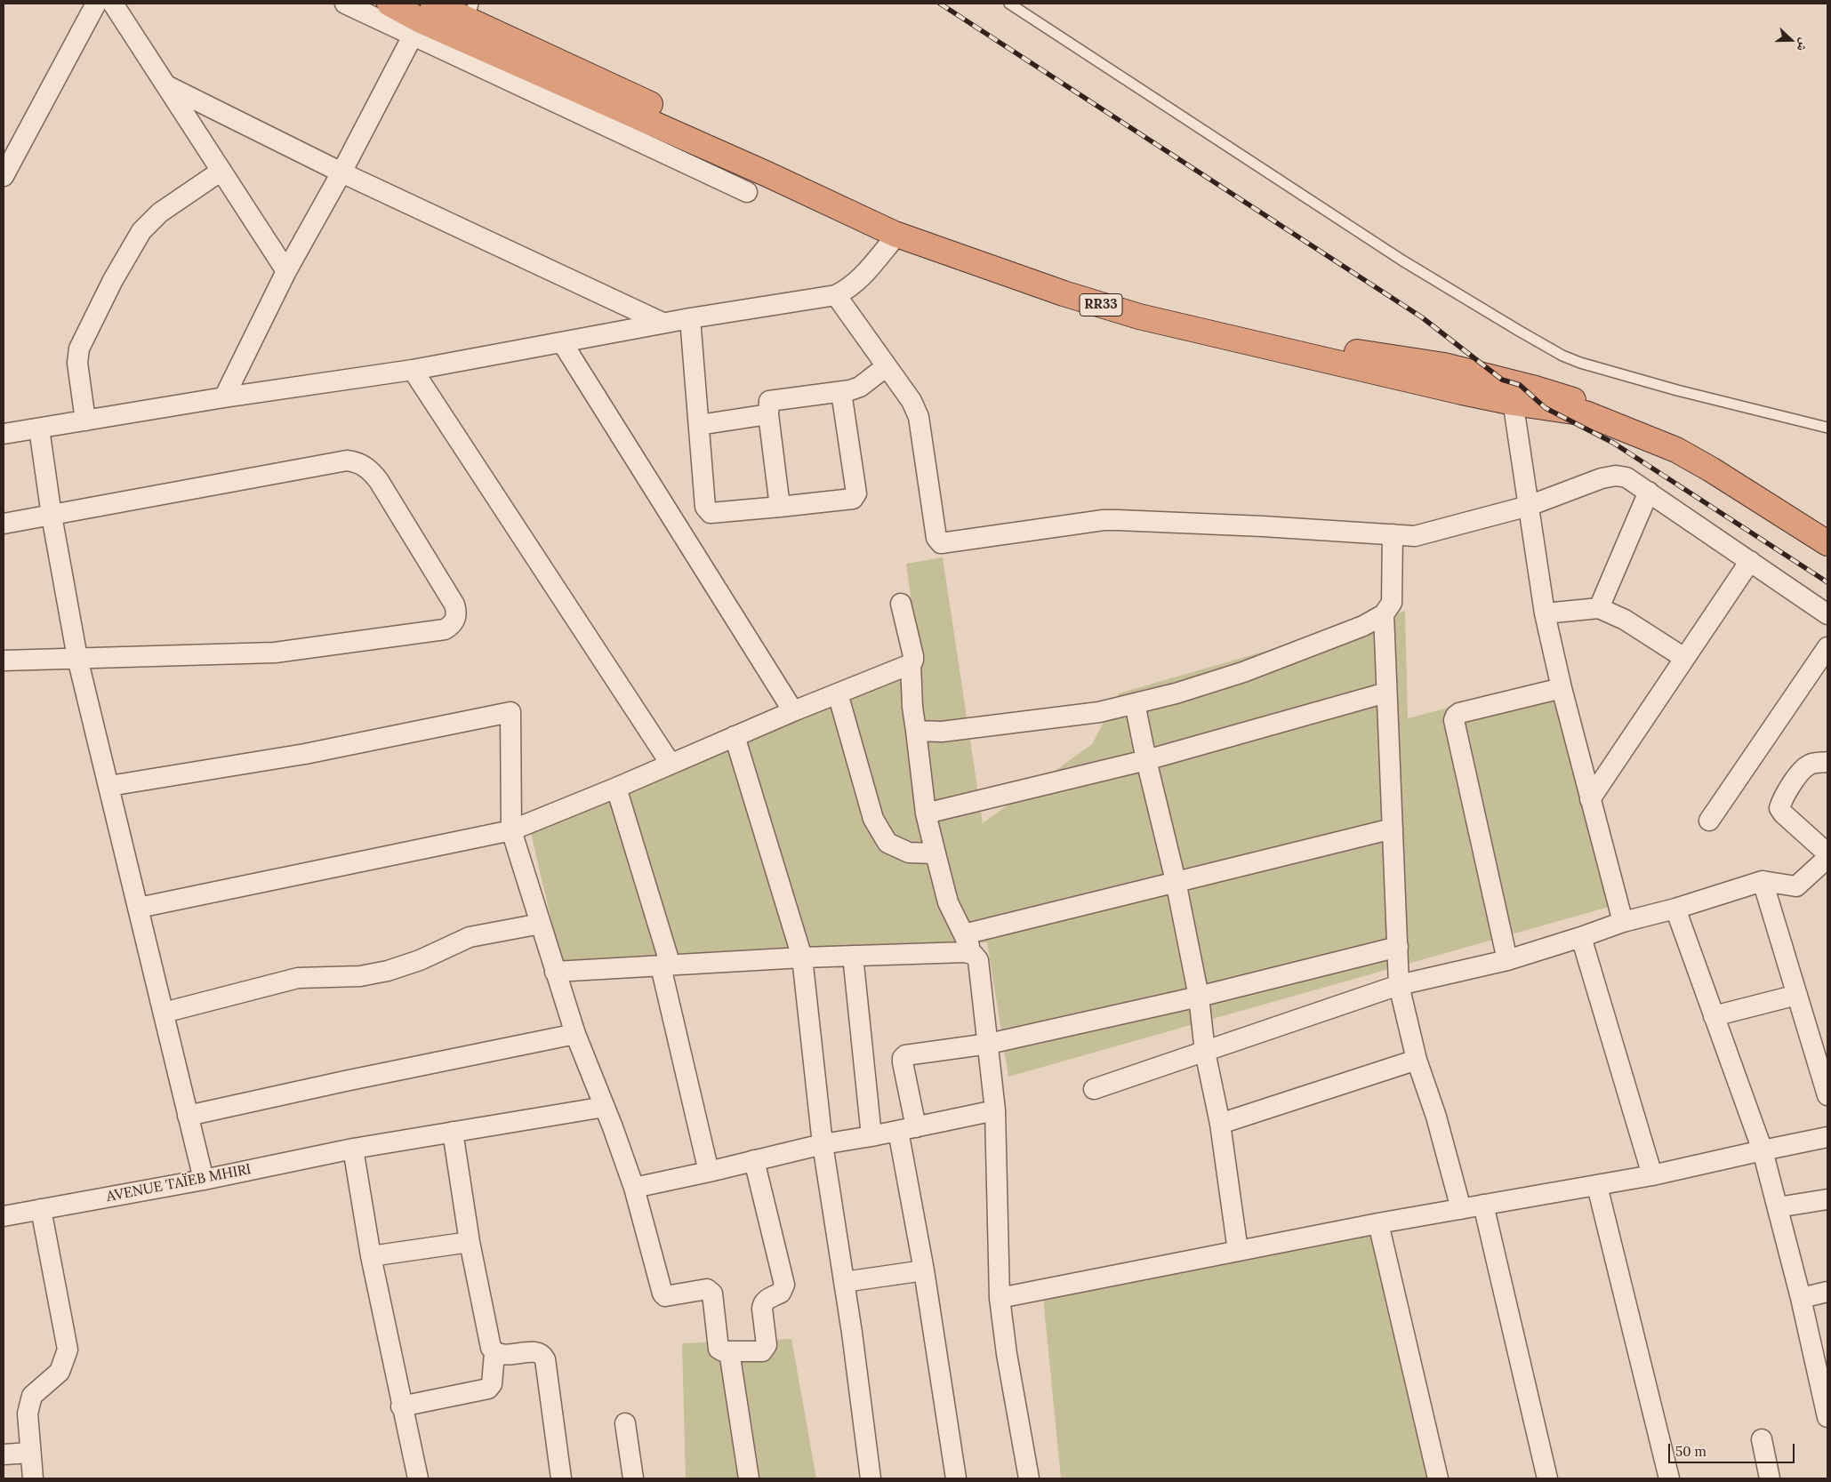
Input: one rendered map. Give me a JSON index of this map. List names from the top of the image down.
{
  "streets": {
    "highway": ["RR33"],
    "street": ["AVENUE TAÏEB MHIRI"]
  },
  "scale_bar": "50 m",
  "north": "right"
}
